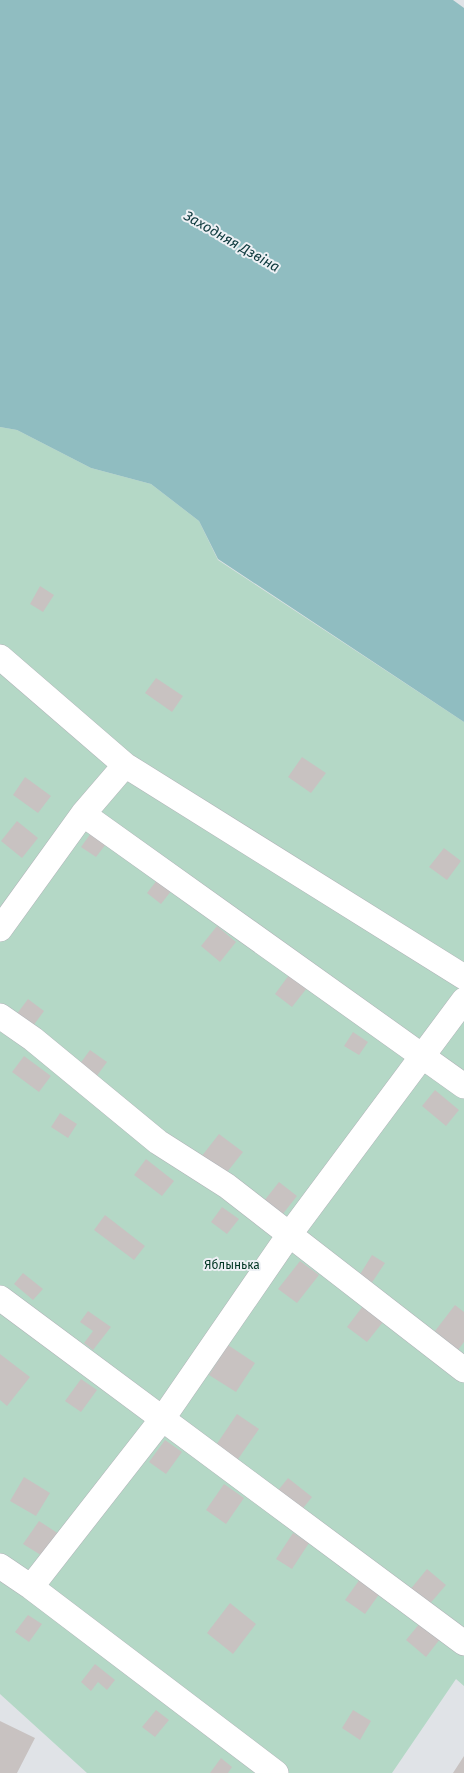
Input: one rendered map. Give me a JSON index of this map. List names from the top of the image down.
{
  "water": ["Заходняя Дзвіна"],
  "parks": ["Яблынька"]
}
